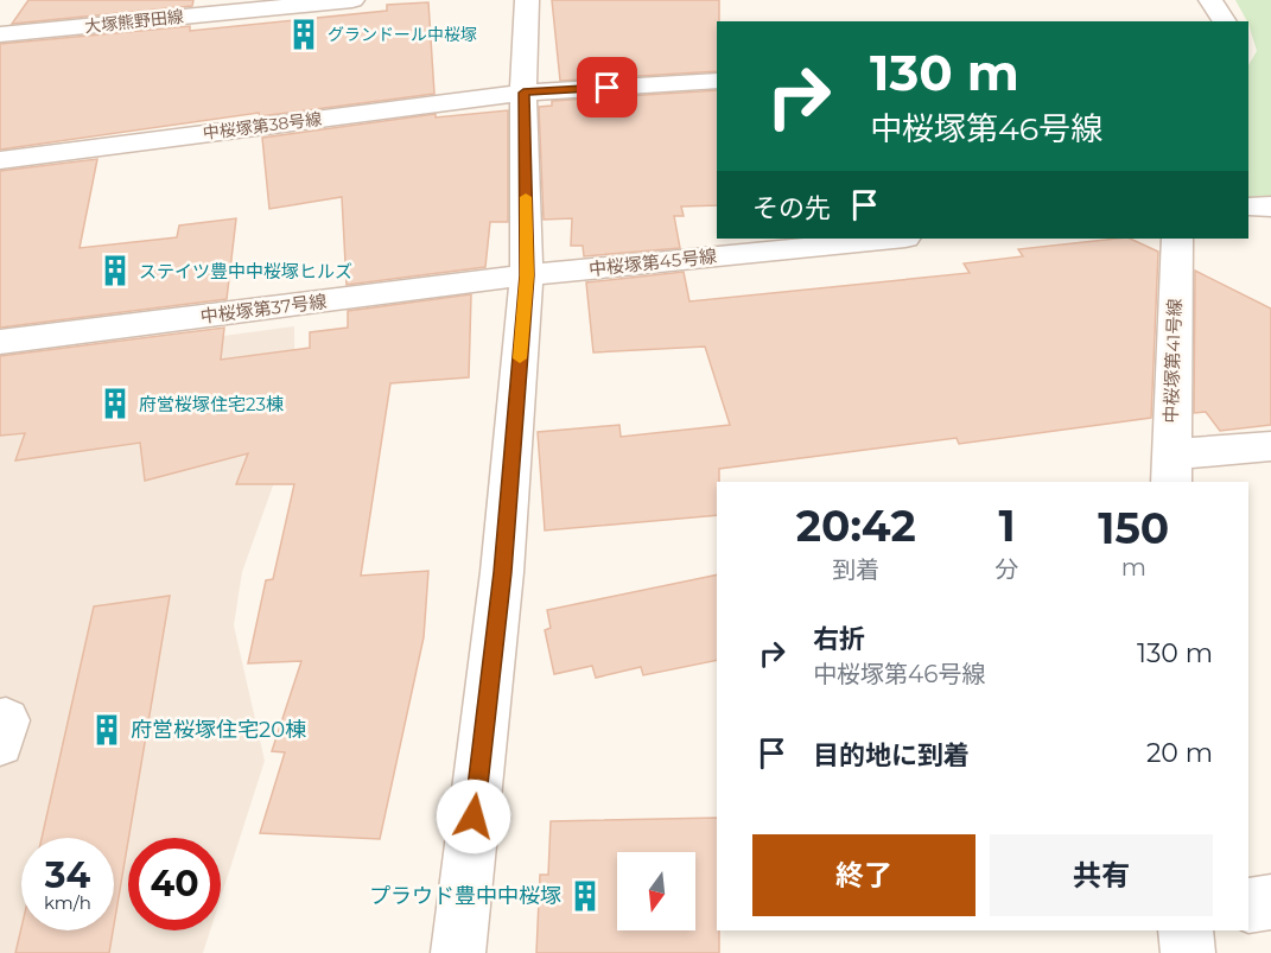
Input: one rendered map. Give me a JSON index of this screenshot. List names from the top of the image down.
{
  "streets": {
    "street": [
      "大塚熊野田線",
      "中桜塚第38号線",
      "中桜塚第45号線",
      "中桜塚第37号線",
      "中桜塚第41号線"
    ]
  },
  "crossings": [
    ["中桜塚第45号線", "中桜塚第37号線"]
  ],
  "places": {
    "building": [
      "グランドール中桜塚",
      "ステイツ豊中中桜塚ヒルズ",
      "府営桜塚住宅23棟",
      "府営桜塚住宅20棟",
      "プラウド豊中中桜塚"
    ]
  },
  "north": "bottom",
  "page": {
    "turn": ["130 m", "中桜塚第46号線"],
    "then": "その先",
    "eta": [
      "20:42",
      "到着",
      "1",
      "分",
      "150",
      "m"
    ],
    "list": [
      {
        "name": "右折",
        "note": "中桜塚第46号線",
        "value": "130 m"
      },
      {
        "name": "目的地に到着",
        "value": "20 m"
      }
    ],
    "buttons": ["終了", "共有"],
    "speed": "34 km/h",
    "limit": "40"
  }
}
